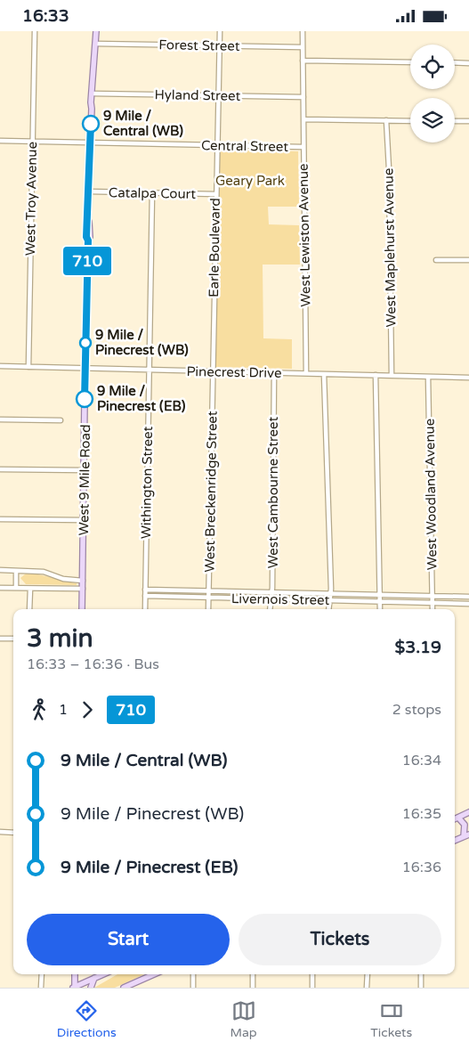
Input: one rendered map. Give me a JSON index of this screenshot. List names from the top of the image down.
{
  "streets": {
    "main road": ["West 9 Mile Road"],
    "street": [
      "Forest Street",
      "Hyland Street",
      "Central Street",
      "Catalpa Court",
      "West Troy Avenue",
      "West Lewiston Avenue",
      "Earle Boulevard",
      "West Maplehurst Avenue",
      "Pinecrest Drive",
      "Withington Street",
      "West Breckenridge Street",
      "West Cambourne Street",
      "West Woodland Avenue",
      "Livernois Street"
    ]
  },
  "crossings": [
    ["Forest Street", "West Lewiston Avenue"],
    ["Forest Street", "Earle Boulevard"],
    ["Forest Street", "West 9 Mile Road"],
    ["Hyland Street", "West Lewiston Avenue"],
    ["Hyland Street", "Earle Boulevard"],
    ["Hyland Street", "West 9 Mile Road"],
    ["Central Street", "West Troy Avenue"],
    ["Central Street", "West Lewiston Avenue"],
    ["Central Street", "Earle Boulevard"],
    ["Central Street", "West 9 Mile Road"],
    ["Catalpa Court", "Earle Boulevard"],
    ["Catalpa Court", "West 9 Mile Road"],
    ["Catalpa Court", "Withington Street"],
    ["West Troy Avenue", "Pinecrest Drive"],
    ["West Lewiston Avenue", "Pinecrest Drive"],
    ["Earle Boulevard", "Pinecrest Drive"],
    ["Earle Boulevard", "West Breckenridge Street"],
    ["West Maplehurst Avenue", "Pinecrest Drive"],
    ["Pinecrest Drive", "West 9 Mile Road"],
    ["Pinecrest Drive", "Withington Street"],
    ["Pinecrest Drive", "West Breckenridge Street"],
    ["Pinecrest Drive", "West Cambourne Street"],
    ["Pinecrest Drive", "West Woodland Avenue"],
    ["Withington Street", "Livernois Street"],
    ["West Breckenridge Street", "Livernois Street"],
    ["West Cambourne Street", "Livernois Street"],
    ["West Woodland Avenue", "Livernois Street"]
  ],
  "parks": ["Geary Park"],
  "places": ["9 Mile / Central (WB)", "9 Mile / Pinecrest (WB)", "9 Mile / Pinecrest (EB)"],
  "lines": ["bus line 710"],
  "page": {
    "status": "16:33",
    "on_map": "710",
    "heading": ["3 min", "16:33 – 16:36 · Bus", "$3.19"],
    "legs": ["1", "710", "2 stops"],
    "list": [
      {
        "name": "9 Mile / Central (WB)",
        "value": "16:34"
      },
      {
        "name": "9 Mile / Pinecrest (WB)",
        "value": "16:35"
      },
      {
        "name": "9 Mile / Pinecrest (EB)",
        "value": "16:36"
      }
    ],
    "buttons": ["Start", "Tickets"],
    "tabs": ["Directions", "Map", "Tickets"]
  }
}
